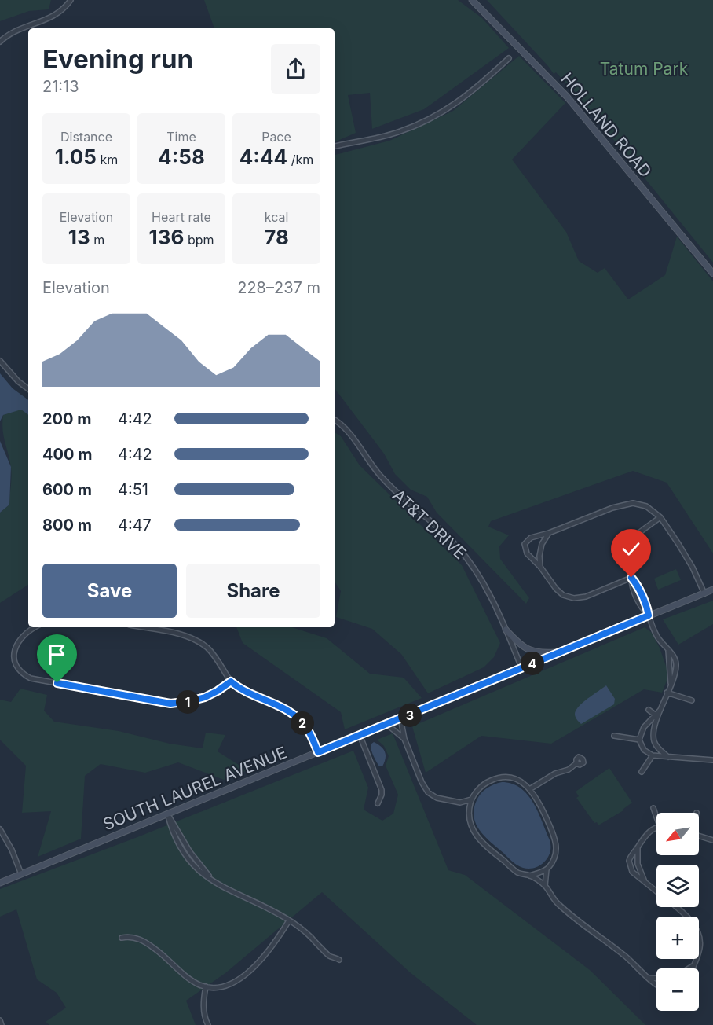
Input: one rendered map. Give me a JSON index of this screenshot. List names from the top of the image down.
{
  "streets": {
    "main road": ["HOLLAND ROAD", "SOUTH LAUREL AVENUE"],
    "street": ["AT&T DRIVE"]
  },
  "crossings": [
    ["AT&T DRIVE", "SOUTH LAUREL AVENUE"]
  ],
  "parks": ["Tatum Park"],
  "north": "bottom left",
  "page": {
    "heading": ["Evening run", "21:13"],
    "stats": [
      ["Distance", "1.05 km"],
      ["Time", "4:58"],
      ["Pace", "4:44 /km"],
      ["Elevation", "13 m"],
      ["Heart rate", "136 bpm"],
      ["kcal", "78"]
    ],
    "chart": ["Elevation", "228–237 m"],
    "list": [
      {
        "name": "200 m",
        "note": "4:42"
      },
      {
        "name": "400 m",
        "note": "4:42"
      },
      {
        "name": "600 m",
        "note": "4:51"
      },
      {
        "name": "800 m",
        "note": "4:47"
      }
    ],
    "buttons": ["Save", "Share"],
    "pins": [
      "4",
      "1",
      "3",
      "2"
    ],
    "map_buttons": ["+", "−"]
  }
}
